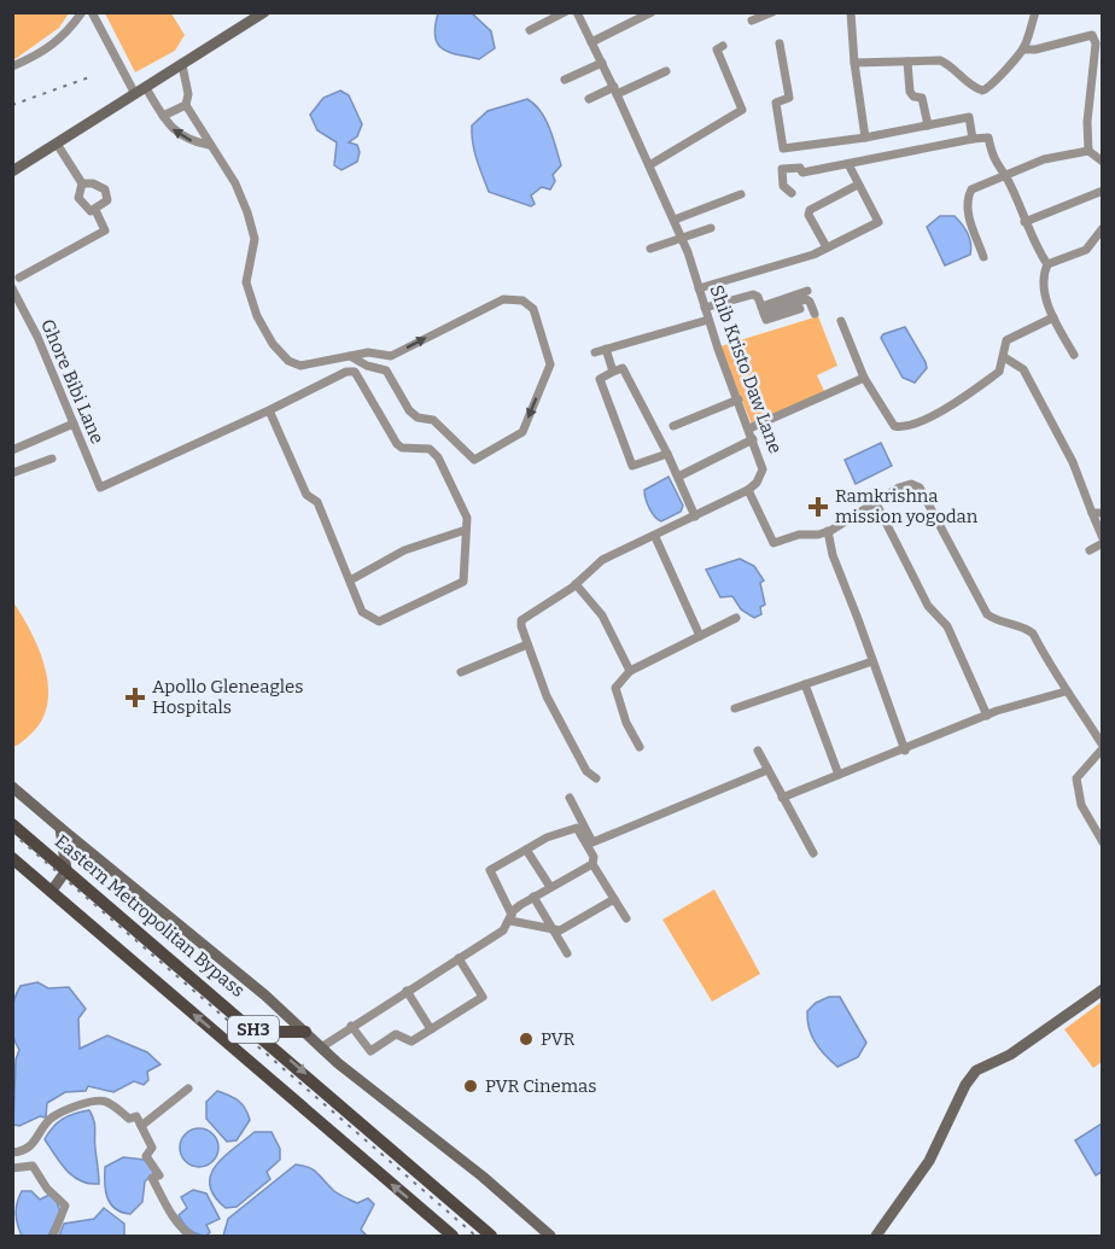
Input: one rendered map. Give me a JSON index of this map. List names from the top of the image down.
{
  "streets": {
    "main road": ["Eastern Metropolitan Bypass", "SH3"],
    "street": ["Shib Kristo Daw Lane", "Ghore Bibi Lane"]
  },
  "places": {
    "health": ["Ramkrishna mission yogodan", "Apollo Gleneagles Hospitals"],
    "other": ["PVR", "PVR Cinemas"]
  }
}
